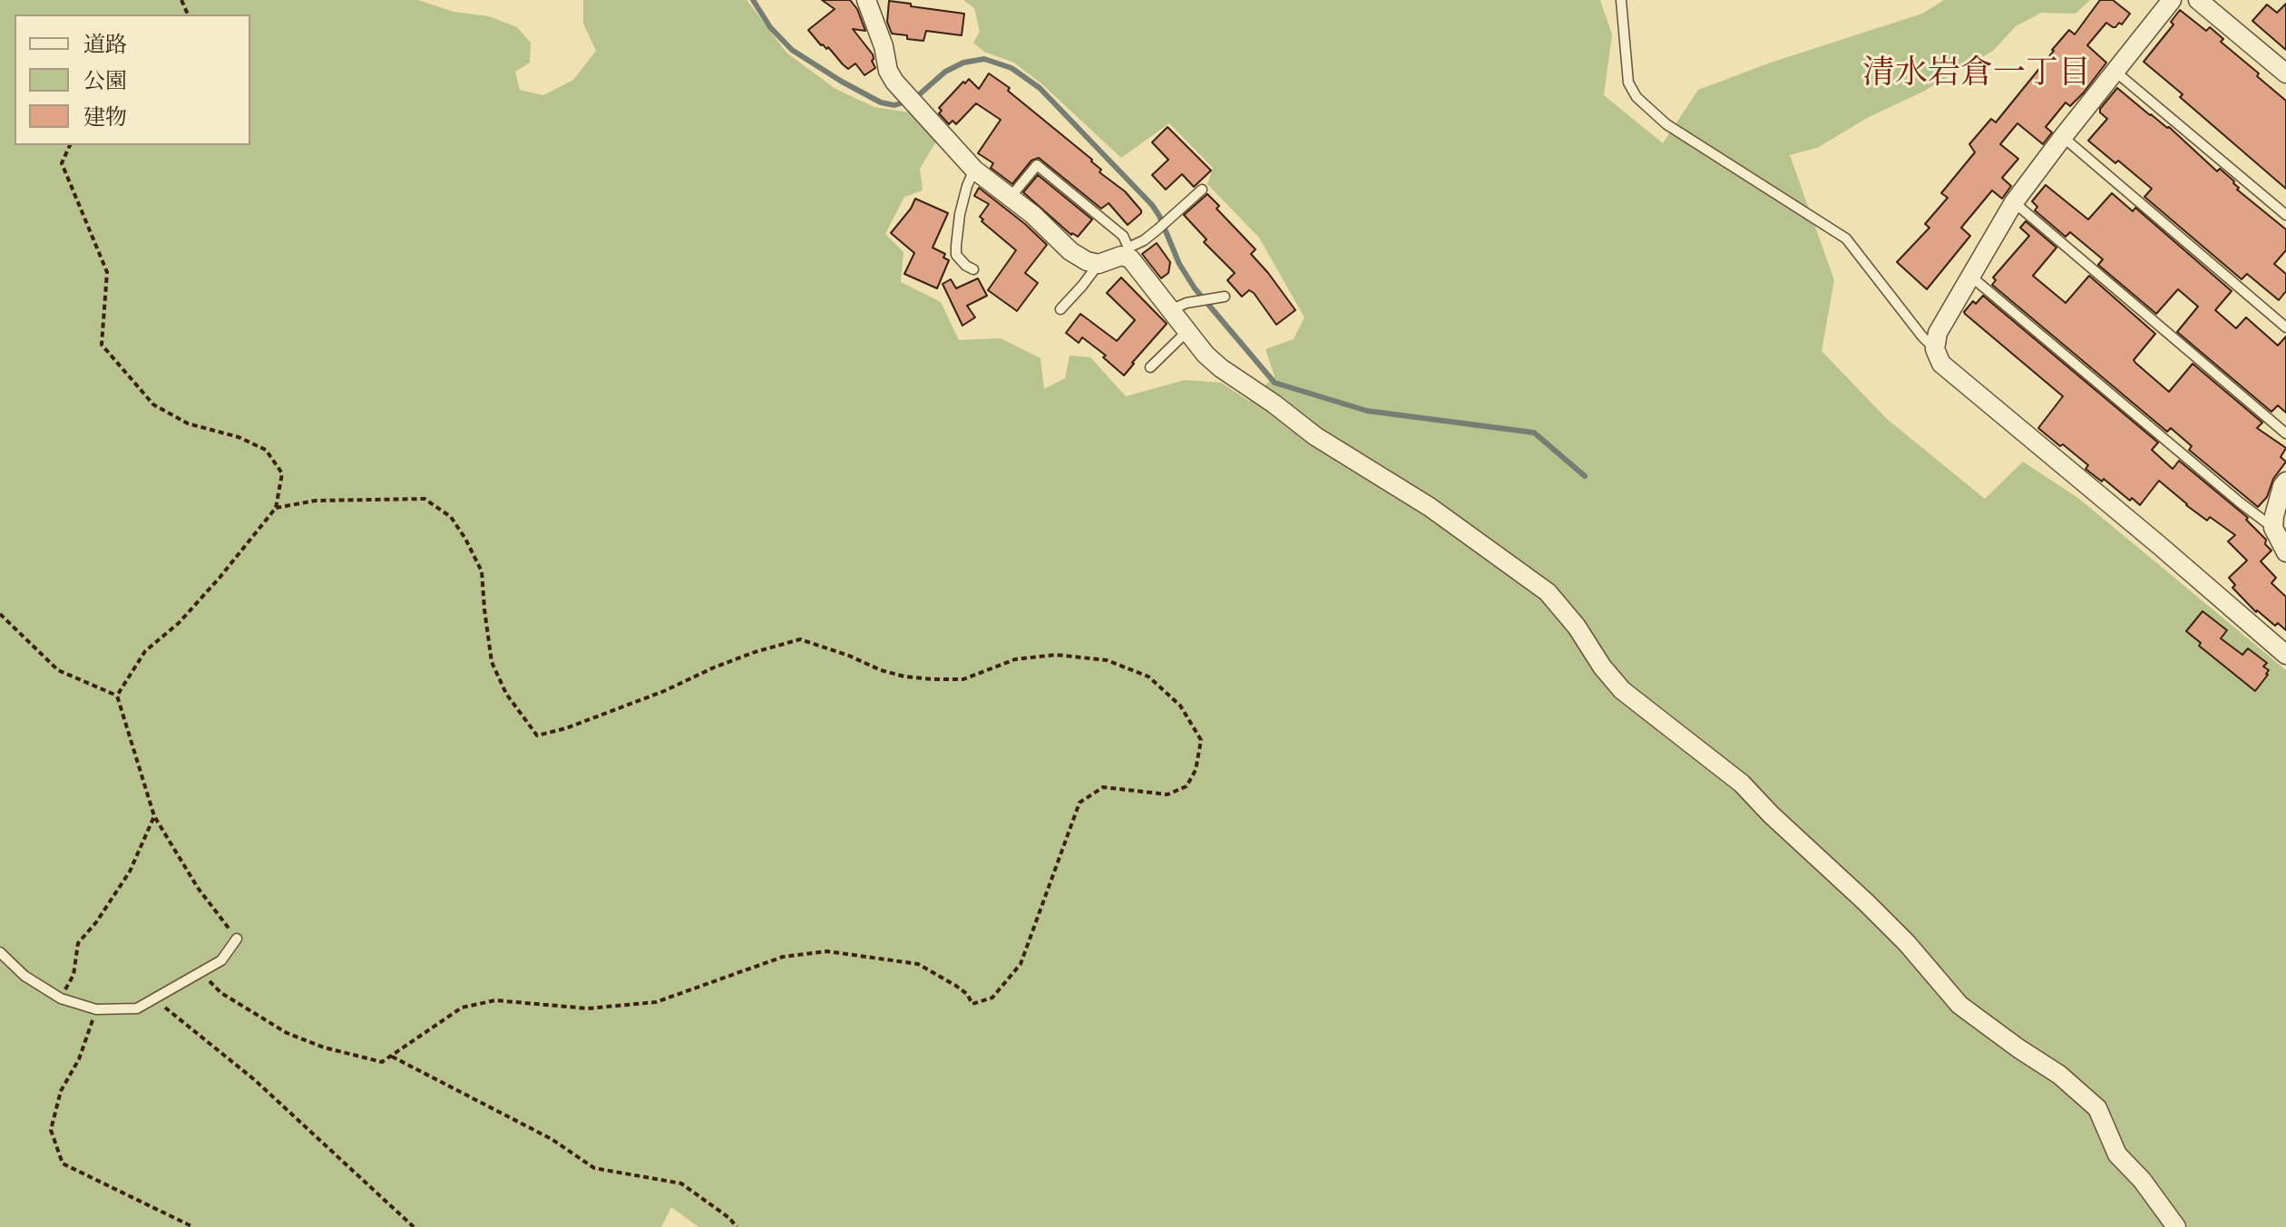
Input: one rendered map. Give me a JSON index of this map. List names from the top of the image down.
{
  "districts": ["清水岩倉一丁目"],
  "legend": ["道路", "公園", "建物"]
}
